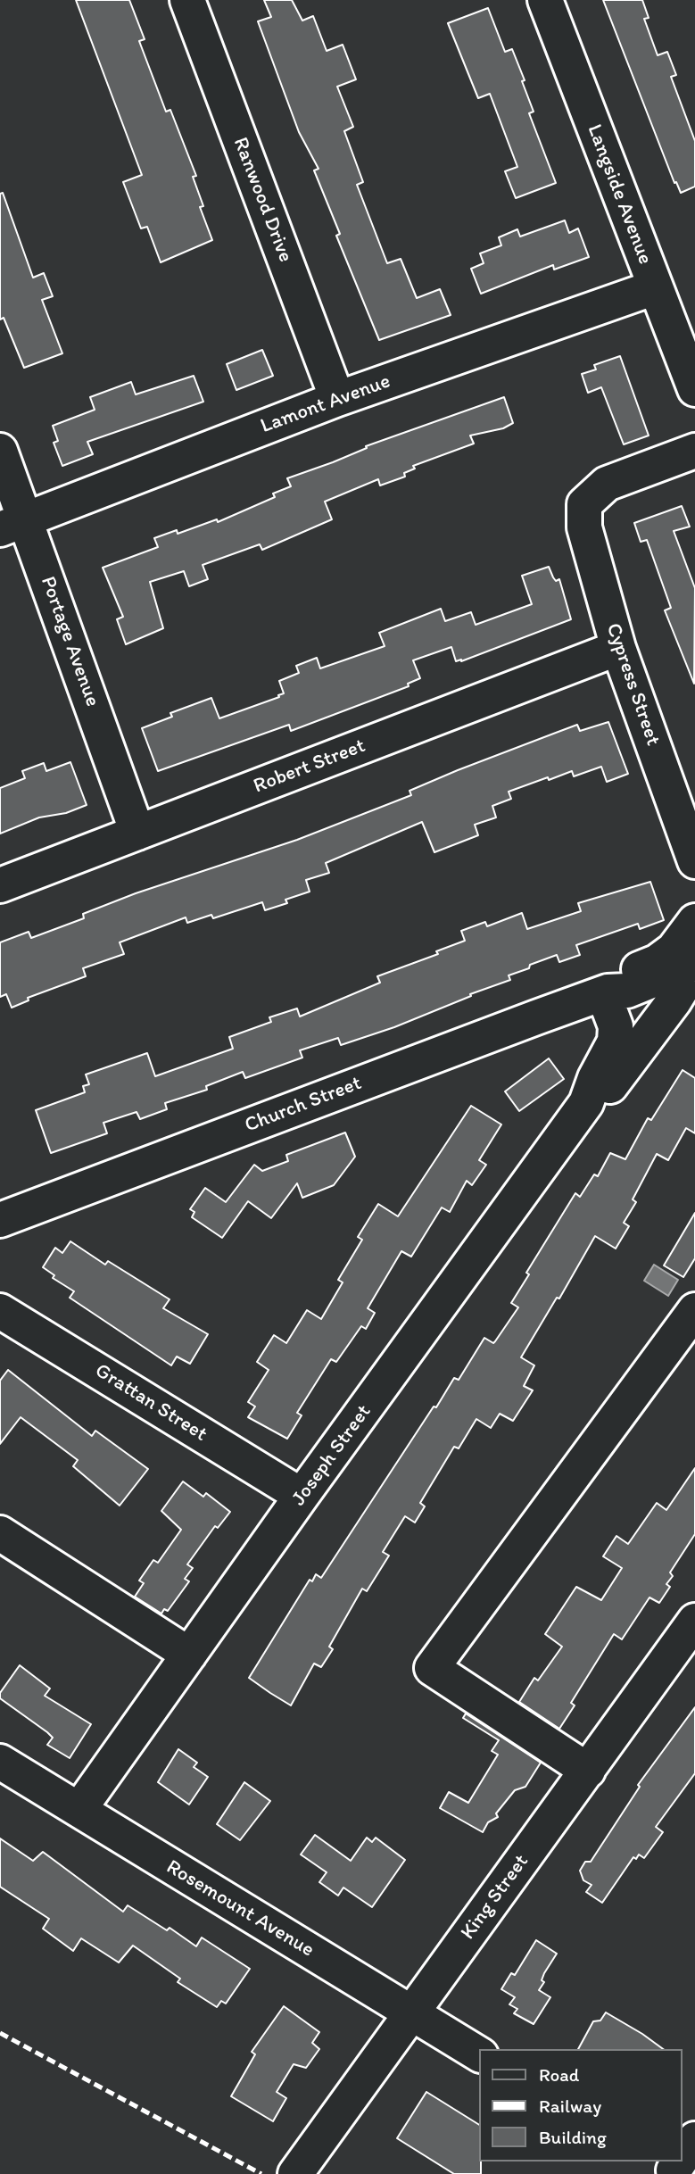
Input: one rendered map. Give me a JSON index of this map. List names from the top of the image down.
{
  "streets": {
    "street": [
      "Langside Avenue",
      "Ranwood Drive",
      "Lamont Avenue",
      "Portage Avenue",
      "Cypress Street",
      "Robert Street",
      "Church Street",
      "Grattan Street",
      "Joseph Street",
      "King Street",
      "Rosemount Avenue"
    ]
  },
  "crossings": [
    ["Langside Avenue", "Lamont Avenue"],
    ["Ranwood Drive", "Lamont Avenue"],
    ["Lamont Avenue", "Portage Avenue"],
    ["Portage Avenue", "Robert Street"],
    ["Cypress Street", "Robert Street"],
    ["Church Street", "Joseph Street"],
    ["Grattan Street", "Joseph Street"],
    ["Joseph Street", "Rosemount Avenue"],
    ["King Street", "Rosemount Avenue"]
  ],
  "legend": ["Road", "Railway", "Building"]
}
